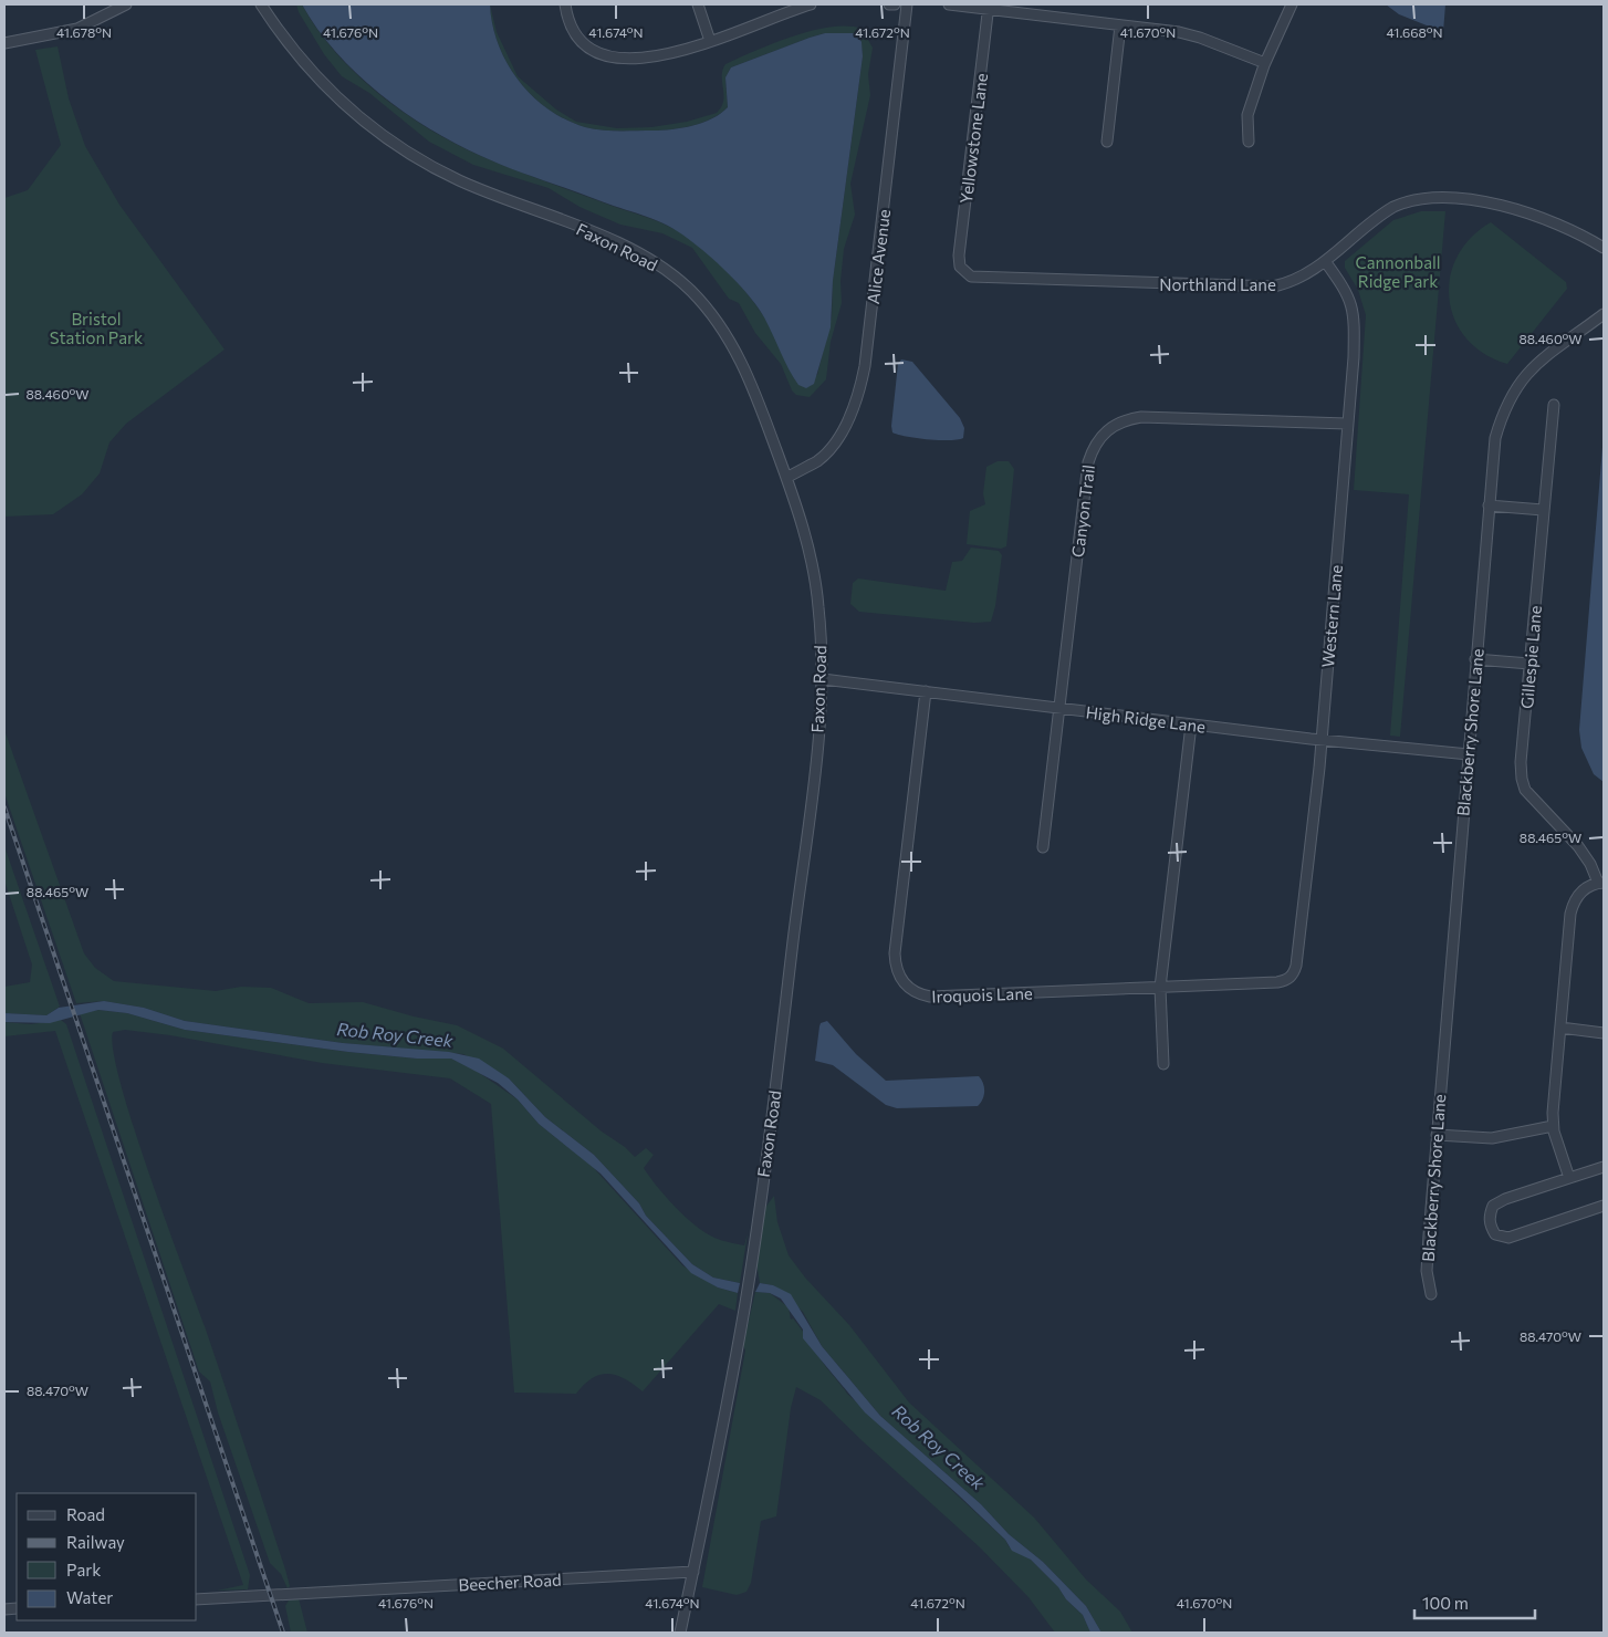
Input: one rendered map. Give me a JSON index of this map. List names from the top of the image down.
{
  "streets": {
    "street": [
      "Yellowstone Lane",
      "Faxon Road",
      "Alice Avenue",
      "Northland Lane",
      "Canyon Trail",
      "Western Lane",
      "Gillespie Lane",
      "High Ridge Lane",
      "Blackberry Shore Lane",
      "Iroquois Lane",
      "Beecher Road"
    ]
  },
  "crossings": [
    ["Yellowstone Lane", "Northland Lane"],
    ["Faxon Road", "Alice Avenue"],
    ["Faxon Road", "High Ridge Lane"],
    ["Faxon Road", "Beecher Road"],
    ["Northland Lane", "Western Lane"],
    ["Canyon Trail", "Western Lane"],
    ["Canyon Trail", "High Ridge Lane"],
    ["Western Lane", "High Ridge Lane"],
    ["Western Lane", "Iroquois Lane"],
    ["High Ridge Lane", "Blackberry Shore Lane"],
    ["High Ridge Lane", "Iroquois Lane"]
  ],
  "water": ["Rob Roy Creek"],
  "parks": ["Cannonball Ridge Park", "Bristol Station Park"],
  "legend": [
    "Road",
    "Railway",
    "Park",
    "Water"
  ],
  "scale_bar": "100 m",
  "coordinates": [
    "41.678°N",
    "41.676°N",
    "41.674°N",
    "41.672°N",
    "41.670°N",
    "41.668°N",
    "88.460°W",
    "88.465°W",
    "88.470°W"
  ]
}
